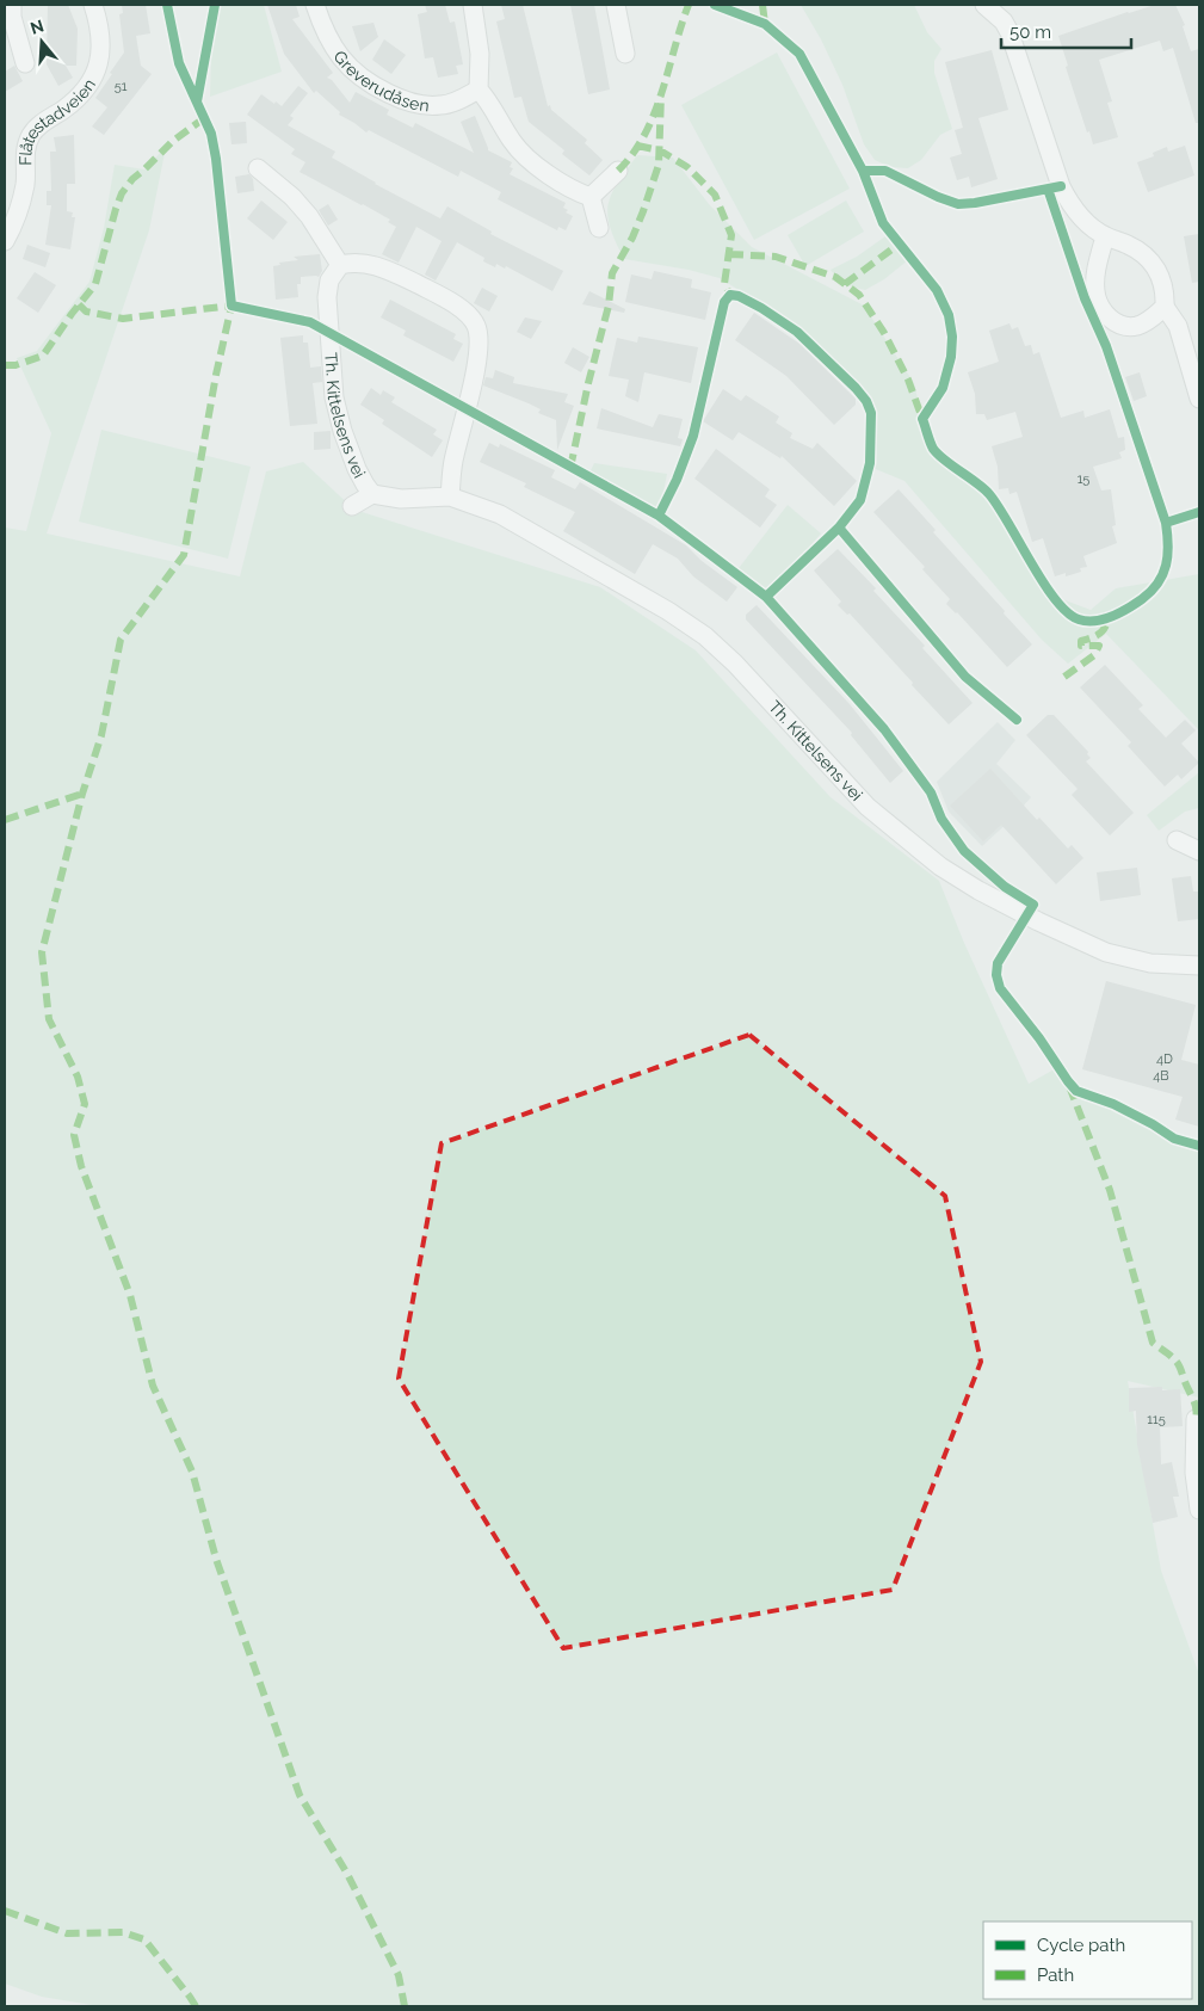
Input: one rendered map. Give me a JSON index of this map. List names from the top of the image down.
{
  "streets": {
    "street": ["Greverudåsen", "Flåtestadveien", "Th. Kittelsens vei"]
  },
  "house_numbers": [
    "51",
    "15",
    "4D",
    "4B",
    "115"
  ],
  "legend": ["Cycle path", "Path"],
  "scale_bar": "50 m",
  "north": "top"
}
